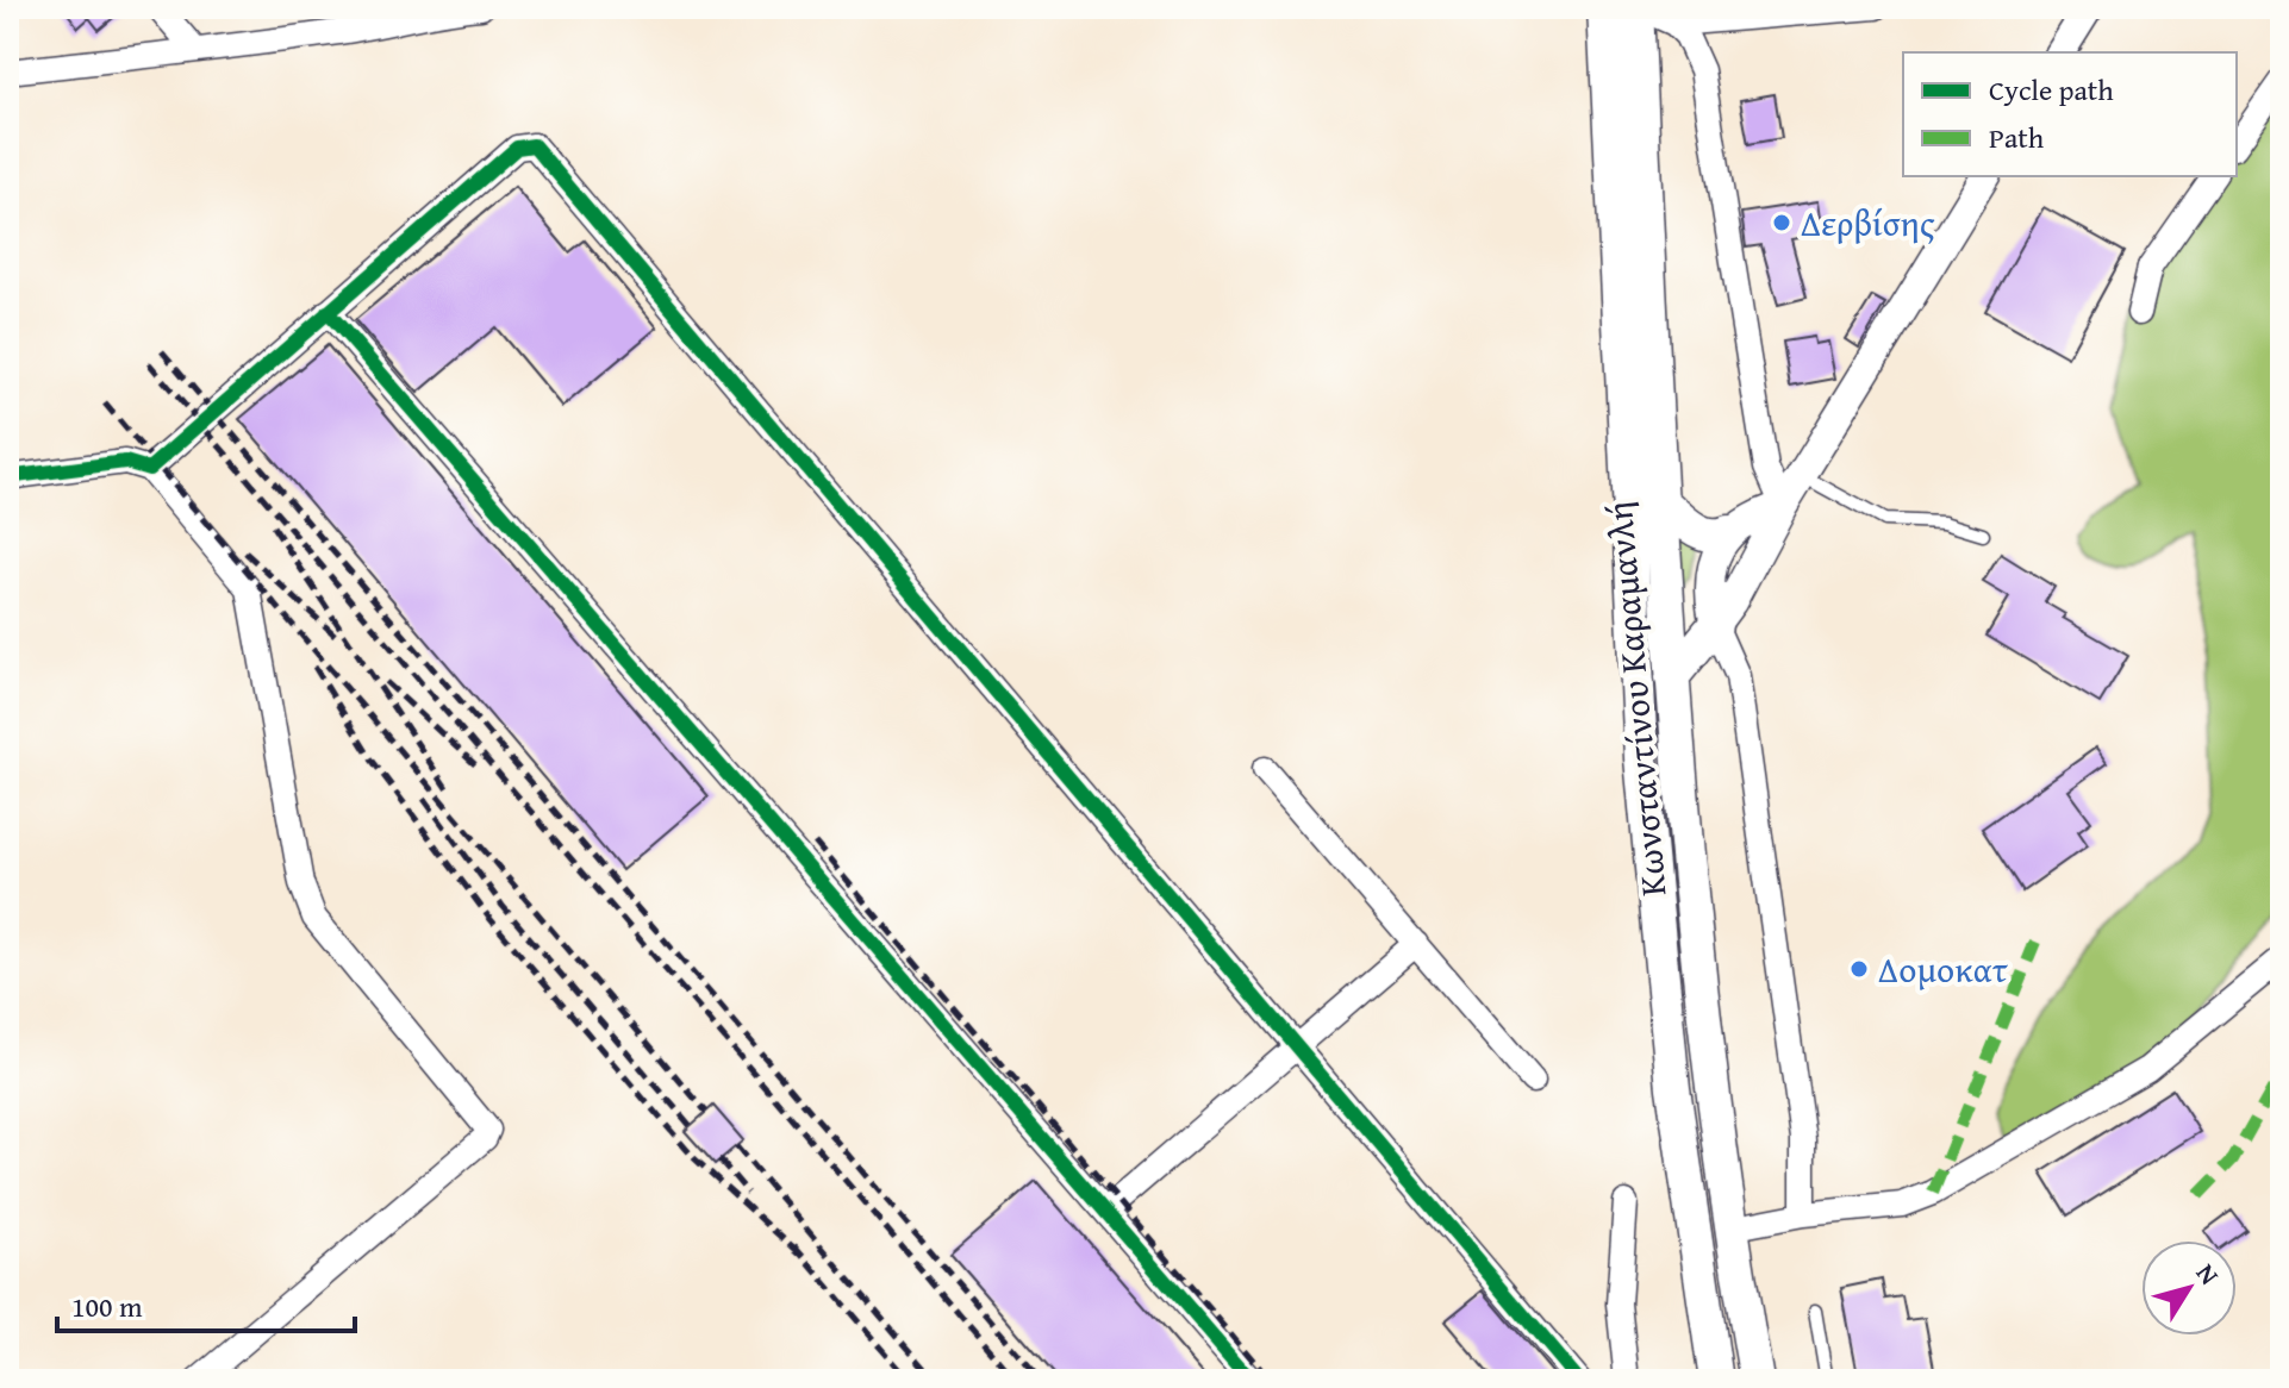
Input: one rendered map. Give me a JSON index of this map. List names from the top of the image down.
{
  "streets": {
    "main road": ["Κωνσταντίνου Καραμανλή"]
  },
  "places": ["Δερβίσης", "Δομοκατ"],
  "legend": ["Cycle path", "Path"],
  "scale_bar": "100 m",
  "north": "top right"
}
